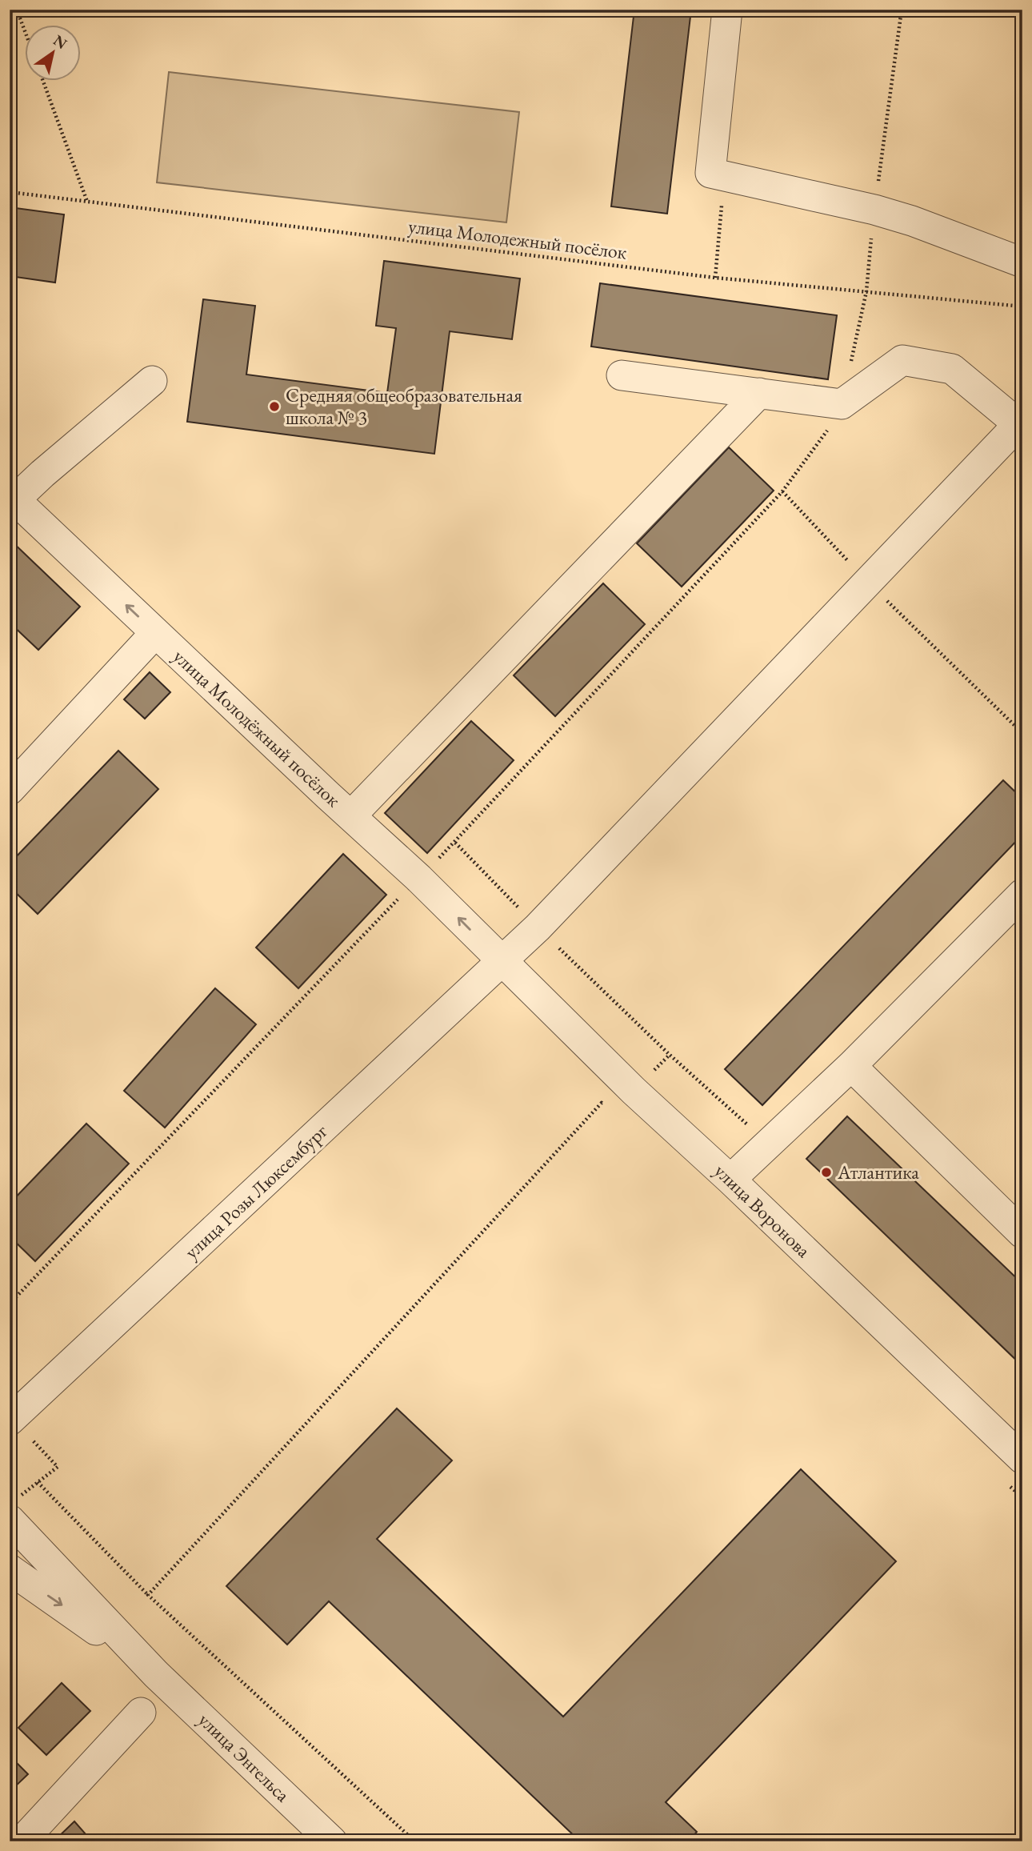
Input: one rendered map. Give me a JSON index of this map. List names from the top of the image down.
{
  "streets": {
    "street": [
      "улица Молодёжный посёлок",
      "улица Розы Люксембург",
      "улица Воронова",
      "улица Энгельса"
    ],
    "path": ["улица Молодежный посёлок"]
  },
  "crossings": [
    ["улица Молодёжный посёлок", "улица Розы Люксембург"],
    ["улица Молодёжный посёлок", "улица Воронова"],
    ["улица Розы Люксембург", "улица Воронова"]
  ],
  "one_way": ["улица Молодёжный посёлок"],
  "places": ["Средняя общеобразовательная школа № 3", "Атлантика"],
  "north": "top right"
}
